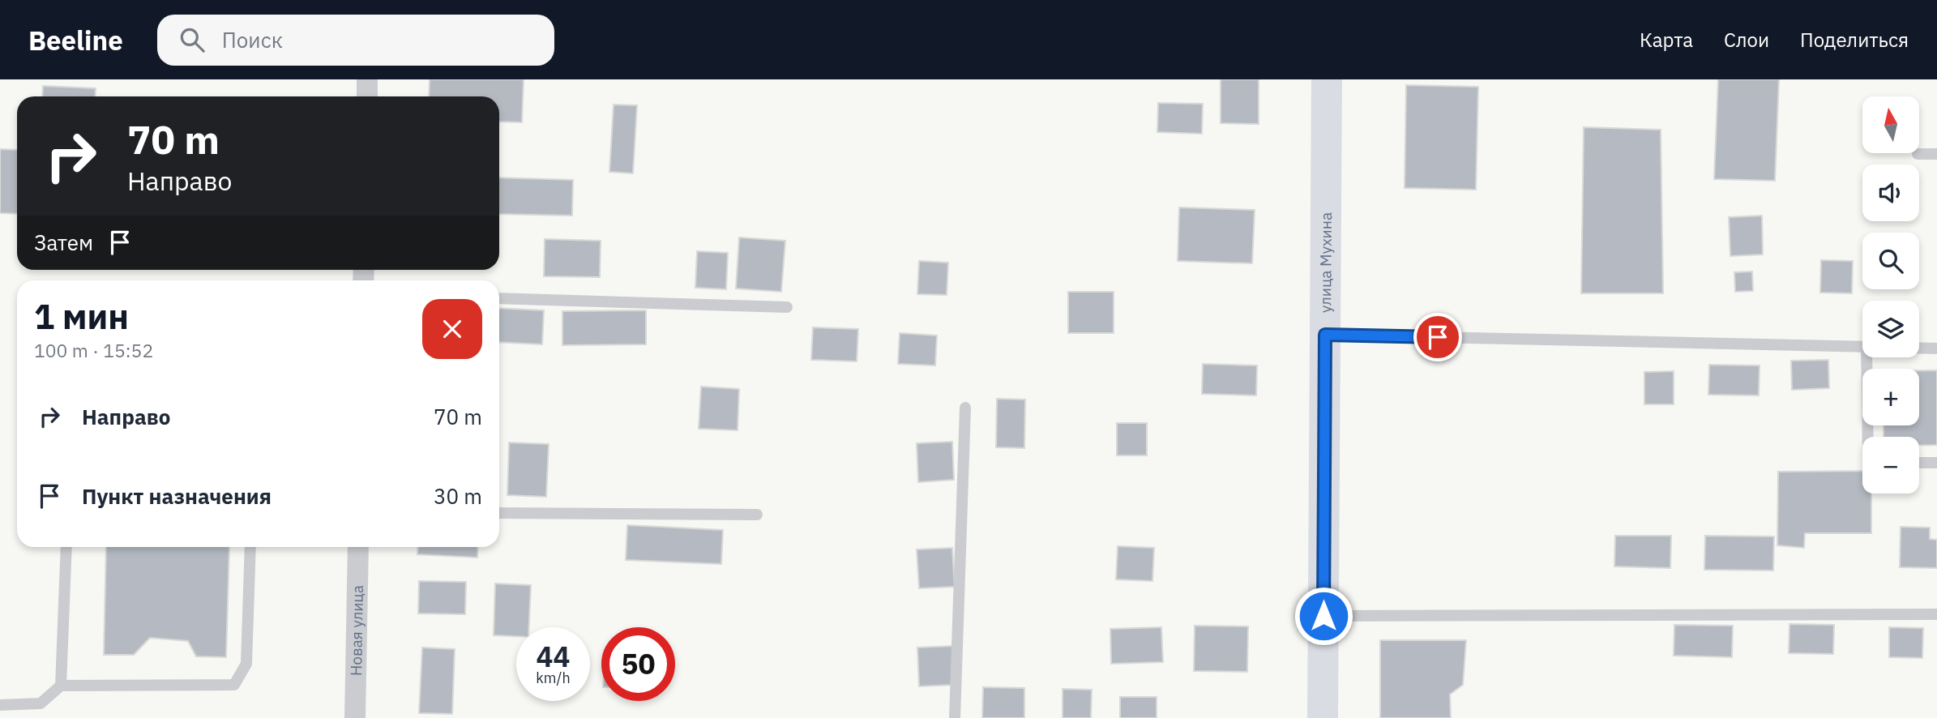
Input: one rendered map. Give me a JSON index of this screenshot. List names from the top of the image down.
{
  "streets": {
    "main road": ["улица Мухина"],
    "street": ["Новая улица"]
  },
  "north": "top",
  "page": {
    "header": "Beeline",
    "search": "Поиск",
    "nav": ["Карта", "Слои", "Поделиться"],
    "map_buttons": ["+", "−"],
    "turn": ["70 m", "Направо"],
    "then": "Затем",
    "heading": ["1 мин", "100 m · 15:52"],
    "list": [
      {
        "name": "Направо",
        "value": "70 m"
      },
      {
        "name": "Пункт назначения",
        "value": "30 m"
      }
    ],
    "speed": "44 km/h",
    "limit": "50"
  }
}
